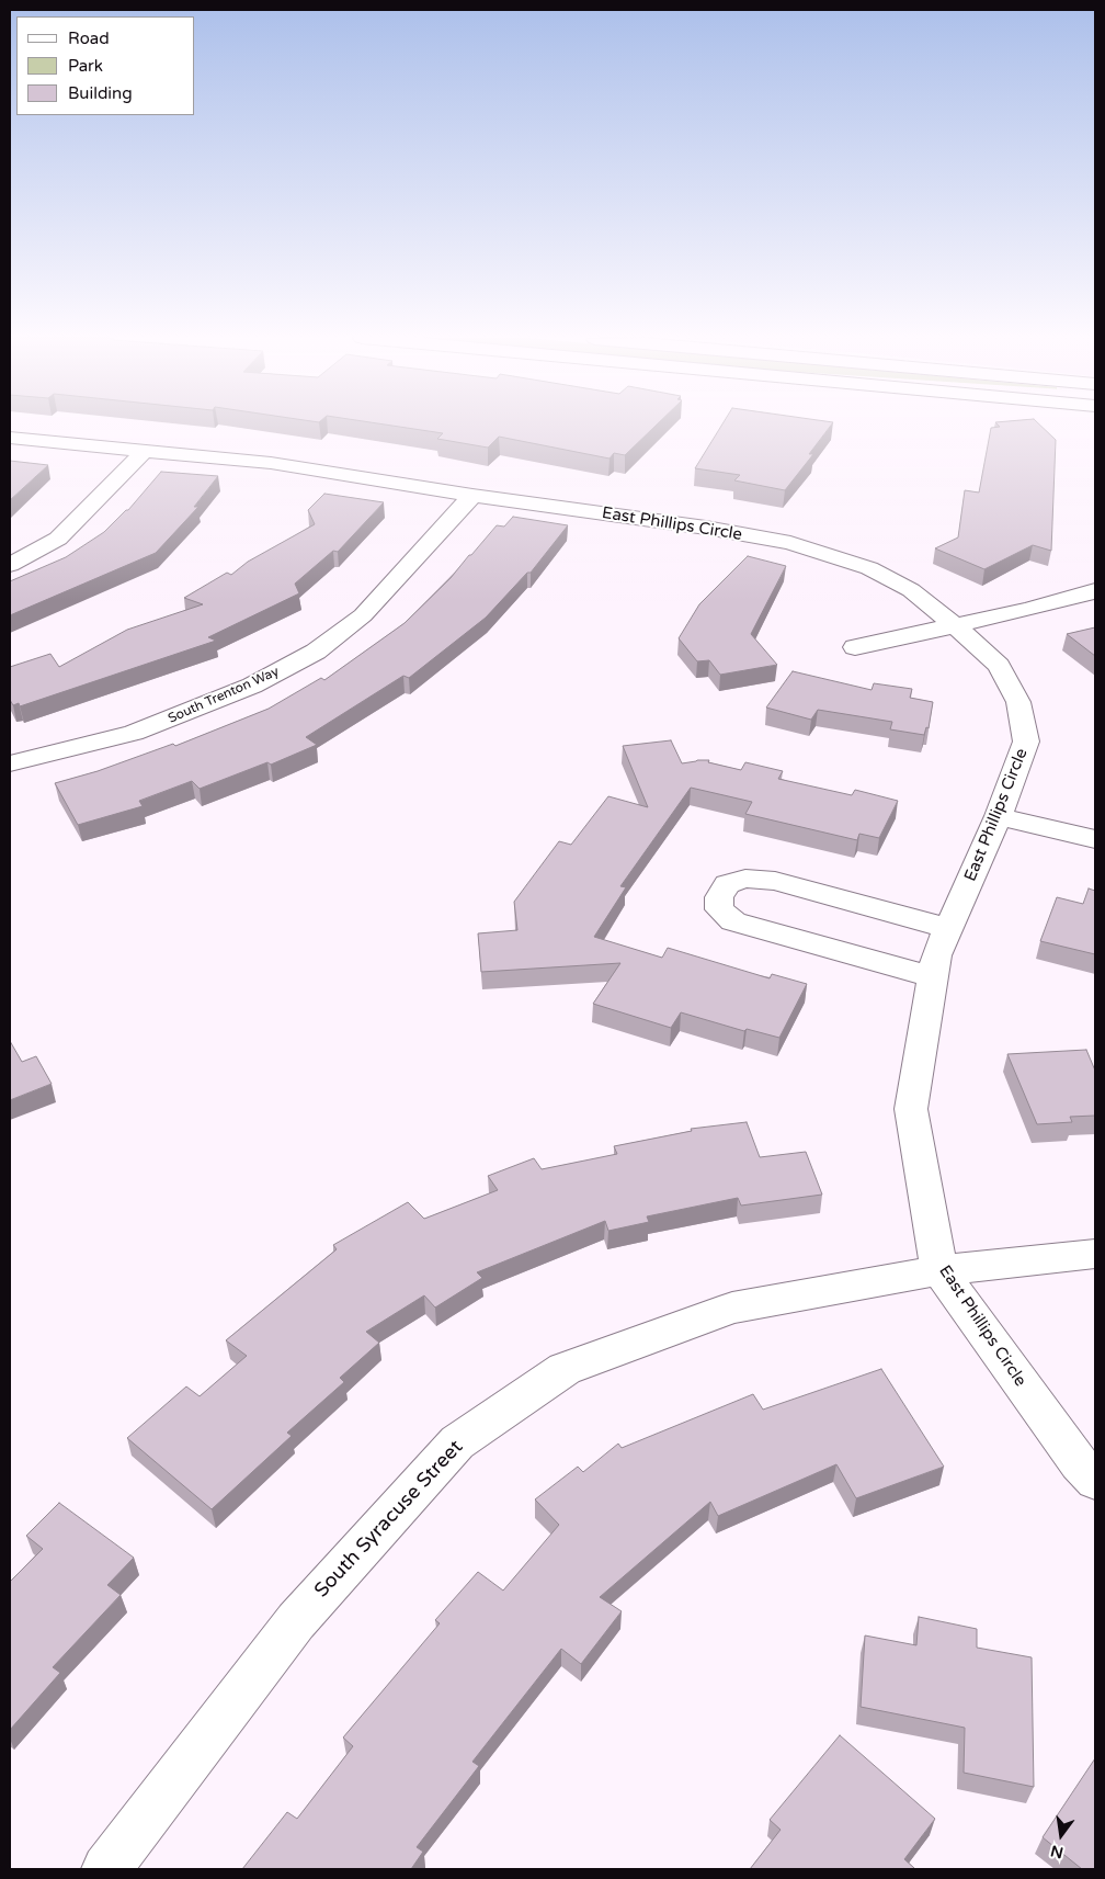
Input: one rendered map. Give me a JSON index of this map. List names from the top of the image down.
{
  "streets": {
    "street": ["East Phillips Circle", "South Trenton Way", "South Syracuse Street"]
  },
  "crossings": [
    ["East Phillips Circle", "South Trenton Way"],
    ["East Phillips Circle", "South Syracuse Street"]
  ],
  "legend": ["Road", "Park", "Building"],
  "north": "bottom"
}
